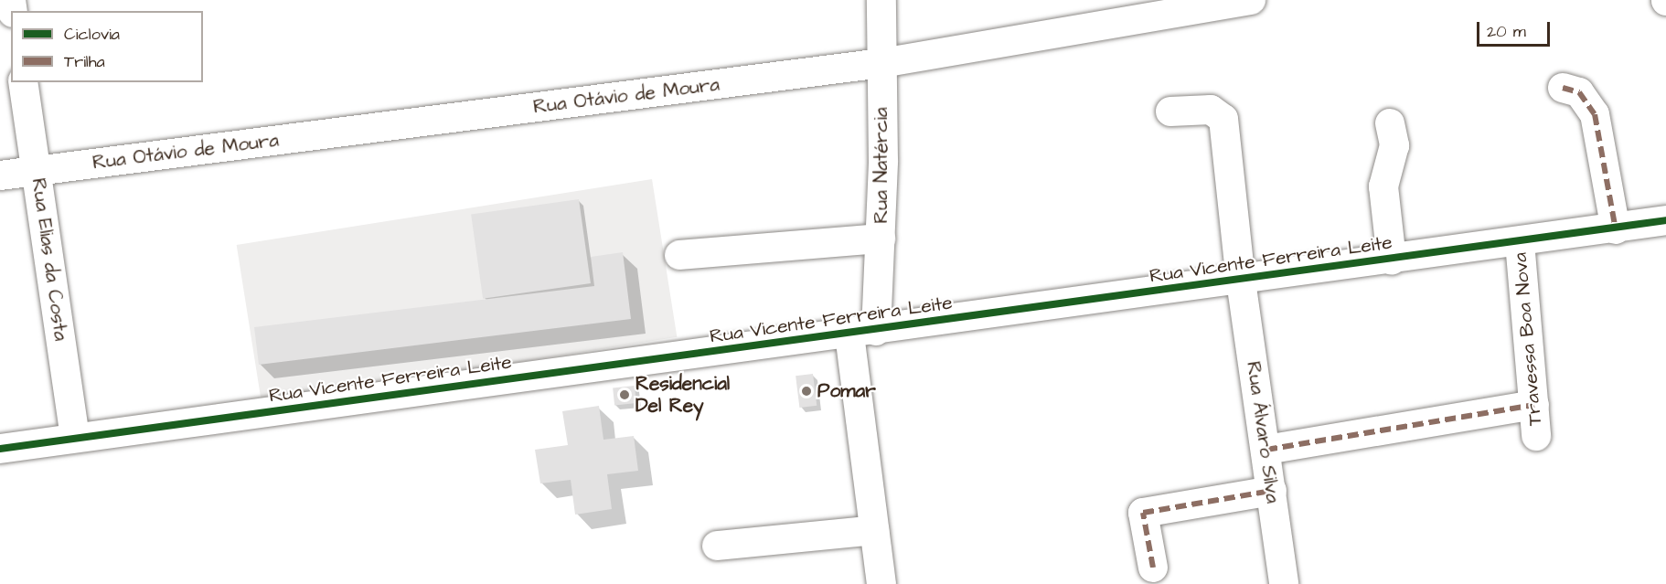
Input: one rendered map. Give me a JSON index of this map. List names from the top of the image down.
{
  "streets": {
    "street": [
      "Rua Otávio de Moura",
      "Rua Natércia",
      "Rua Elias da Costa",
      "Rua Vicente Ferreira Leite",
      "Travessa Boa Nova",
      "Rua Álvaro Silva"
    ]
  },
  "crossings": [
    ["Rua Otávio de Moura", "Rua Natércia"],
    ["Rua Otávio de Moura", "Rua Elias da Costa"],
    ["Rua Natércia", "Rua Vicente Ferreira Leite"],
    ["Rua Elias da Costa", "Rua Vicente Ferreira Leite"],
    ["Rua Vicente Ferreira Leite", "Travessa Boa Nova"],
    ["Rua Vicente Ferreira Leite", "Rua Álvaro Silva"]
  ],
  "places": ["Pomar", "Residencial Del Rey"],
  "legend": ["Ciclovia", "Trilha"],
  "scale_bar": "20 m"
}
